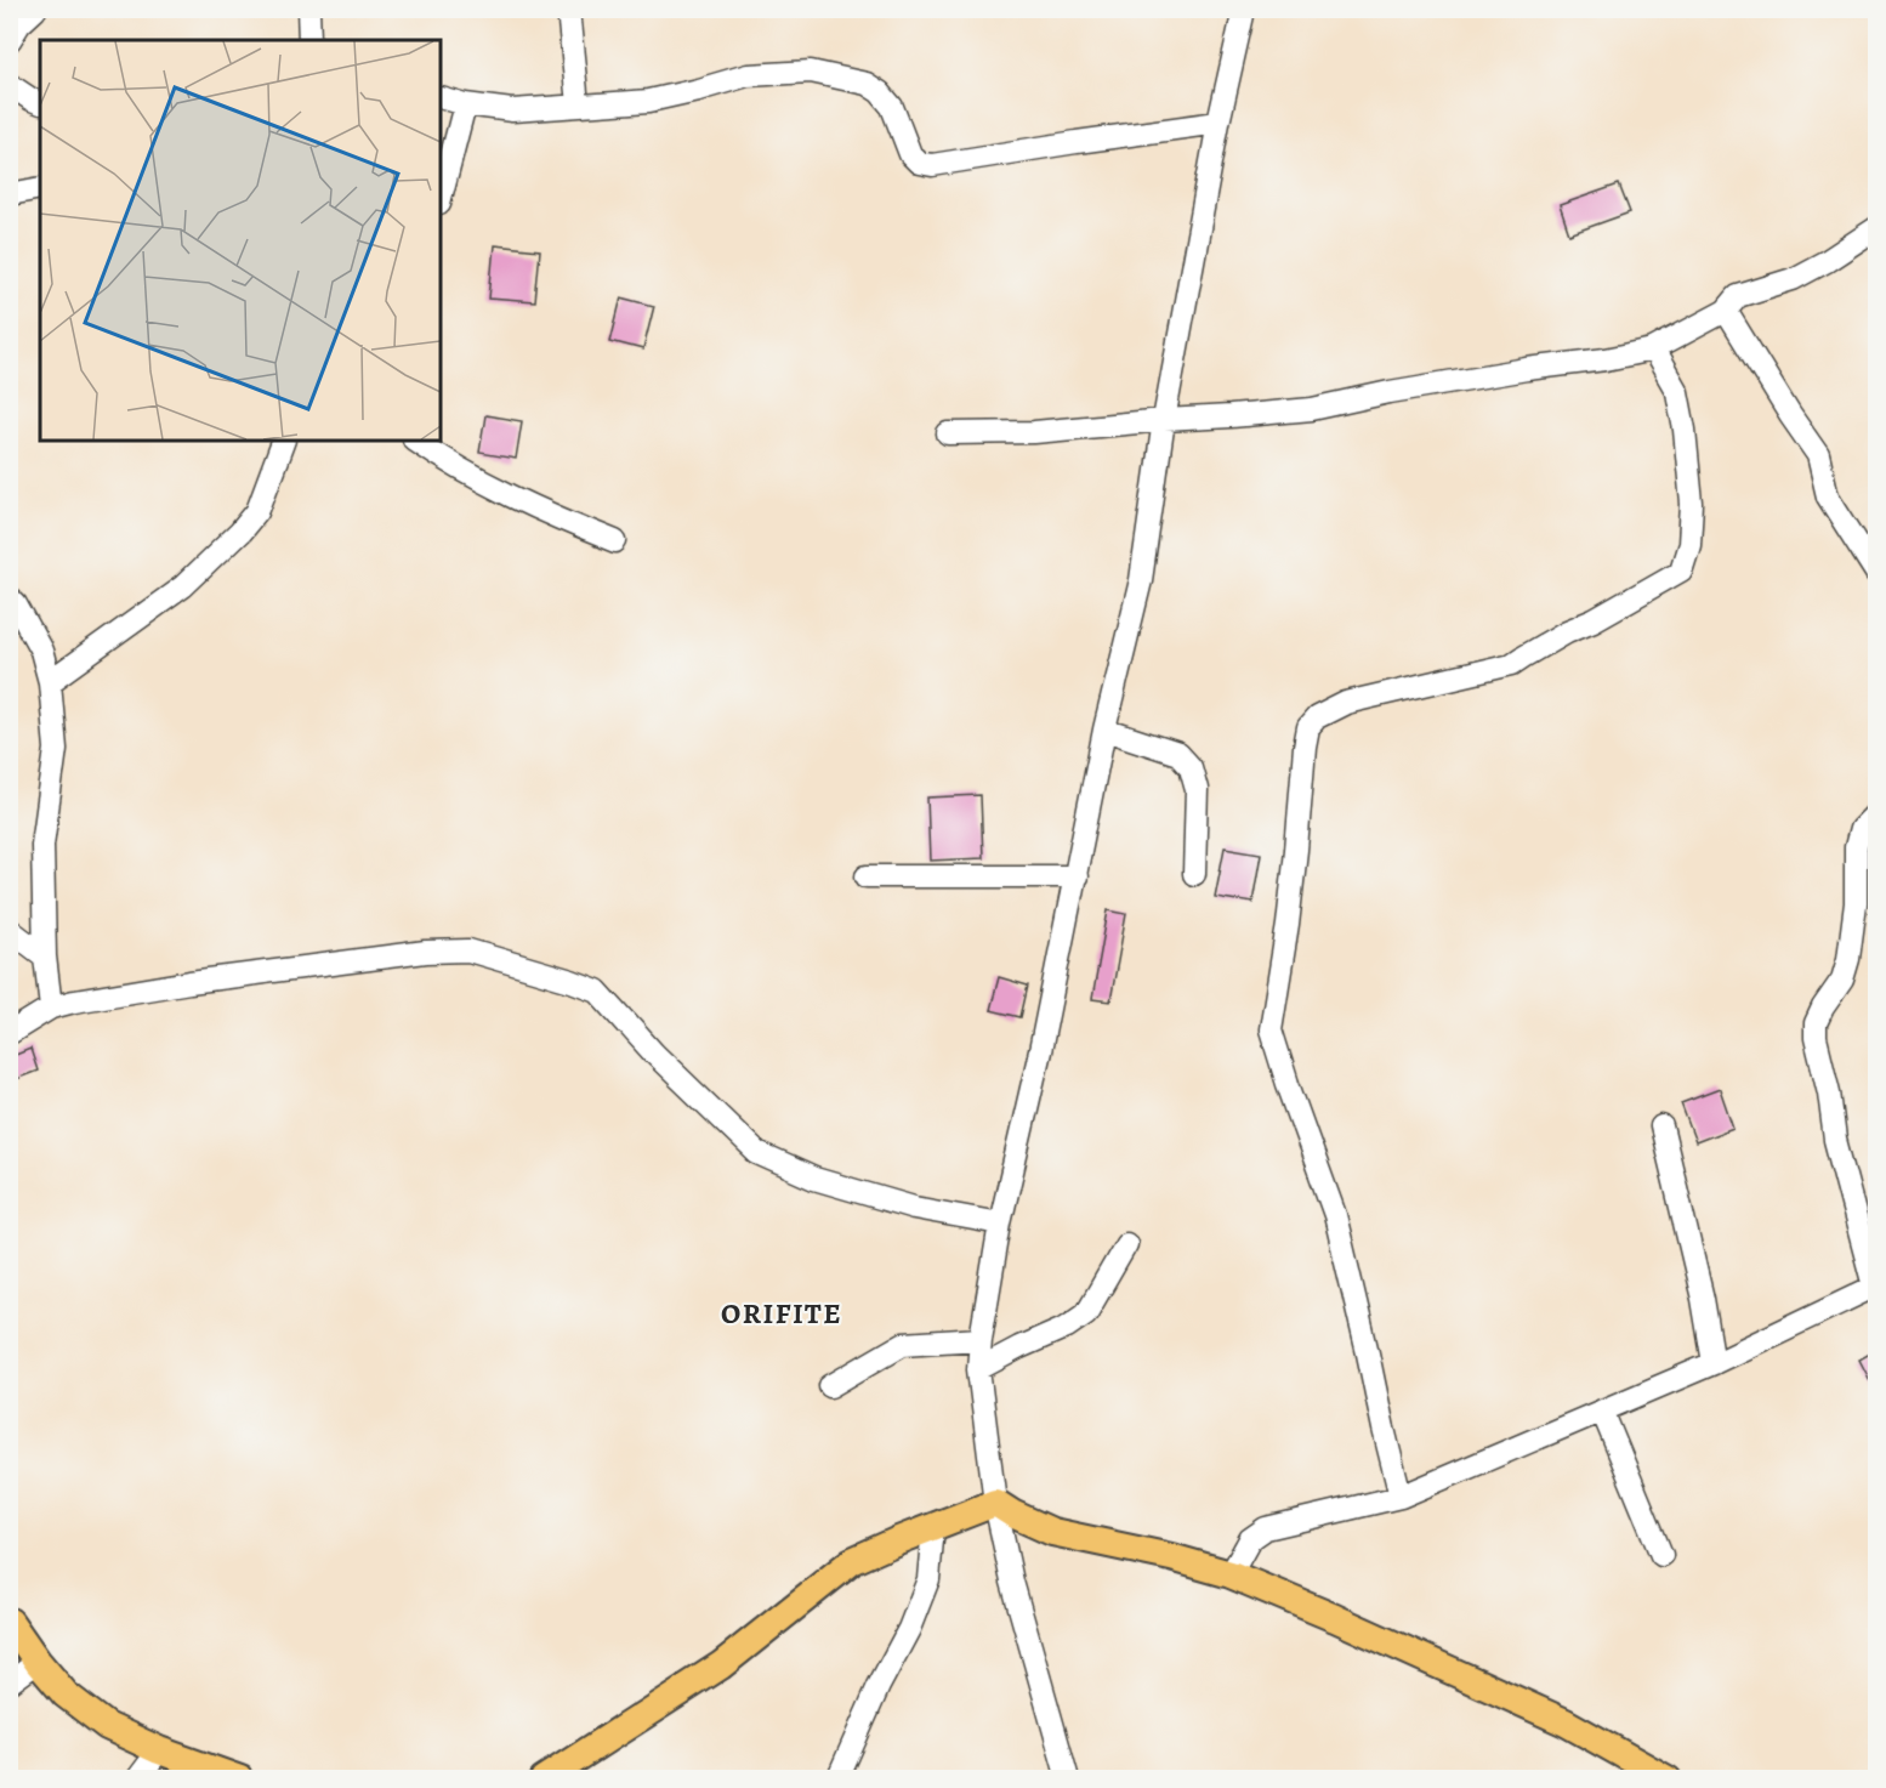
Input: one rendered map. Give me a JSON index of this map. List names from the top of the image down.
{
  "districts": ["ORIFITE"]
}
